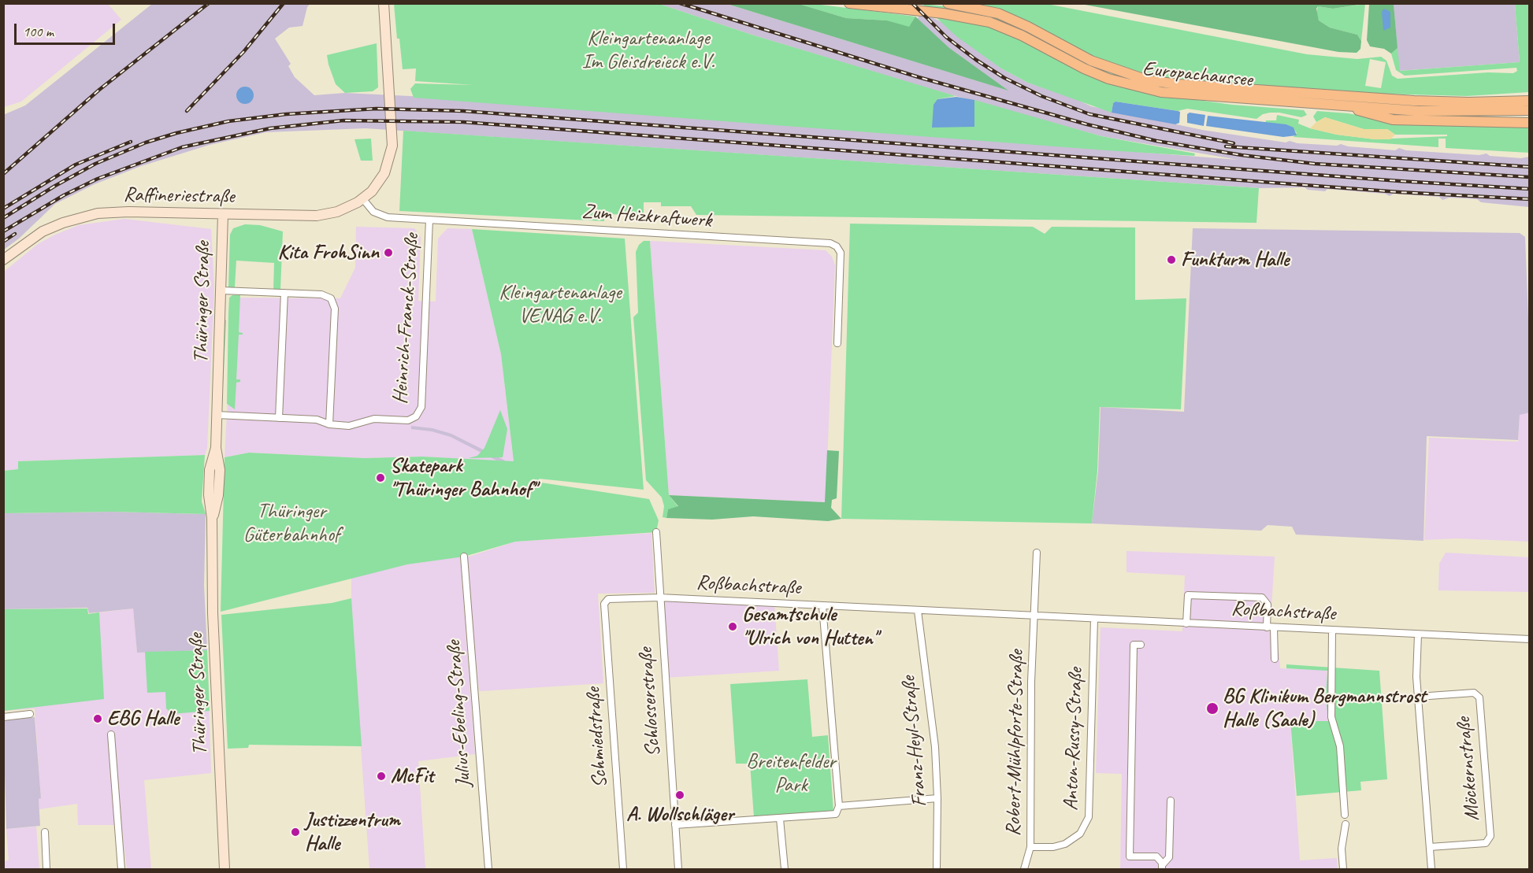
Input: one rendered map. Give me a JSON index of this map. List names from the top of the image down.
{
  "streets": {
    "main road": ["Europachaussee"],
    "street": [
      "Raffineriestraße",
      "Zum Heizkraftwerk",
      "Thüringer Straße",
      "Heinrich-Franck-Straße",
      "Roßbachstraße",
      "Schlosserstraße",
      "Julius-Ebeling-Straße",
      "Schmiedstraße",
      "Anton-Russy-Straße",
      "Franz-Heyl-Straße",
      "Robert-Mühlpforte-Straße",
      "Möckernstraße"
    ]
  },
  "crossings": [
    ["Raffineriestraße", "Zum Heizkraftwerk"],
    ["Raffineriestraße", "Thüringer Straße"],
    ["Zum Heizkraftwerk", "Heinrich-Franck-Straße"],
    ["Thüringer Straße", "Heinrich-Franck-Straße"],
    ["Roßbachstraße", "Schlosserstraße"],
    ["Roßbachstraße", "Schmiedstraße"],
    ["Roßbachstraße", "Anton-Russy-Straße"],
    ["Roßbachstraße", "Franz-Heyl-Straße"],
    ["Roßbachstraße", "Robert-Mühlpforte-Straße"],
    ["Anton-Russy-Straße", "Robert-Mühlpforte-Straße"]
  ],
  "parks": [
    "Kleingartenanlage Im Gleisdreieck e.V.",
    "Kleingartenanlage VENAG e.V.",
    "Thüringer Güterbahnhof",
    "Breitenfelder Park"
  ],
  "places": [
    "Kita FrohSinn",
    "Funkturm Halle",
    "Skatepark \"Thüringer Bahnhof\"",
    "Gesamtschule \"Ulrich von Hutten\"",
    "BG Klinikum Bergmannstrost Halle (Saale)",
    "EBG Halle",
    "McFit",
    "A. Wollschläger",
    "Justizzentrum Halle"
  ],
  "scale_bar": "100 m"
}
